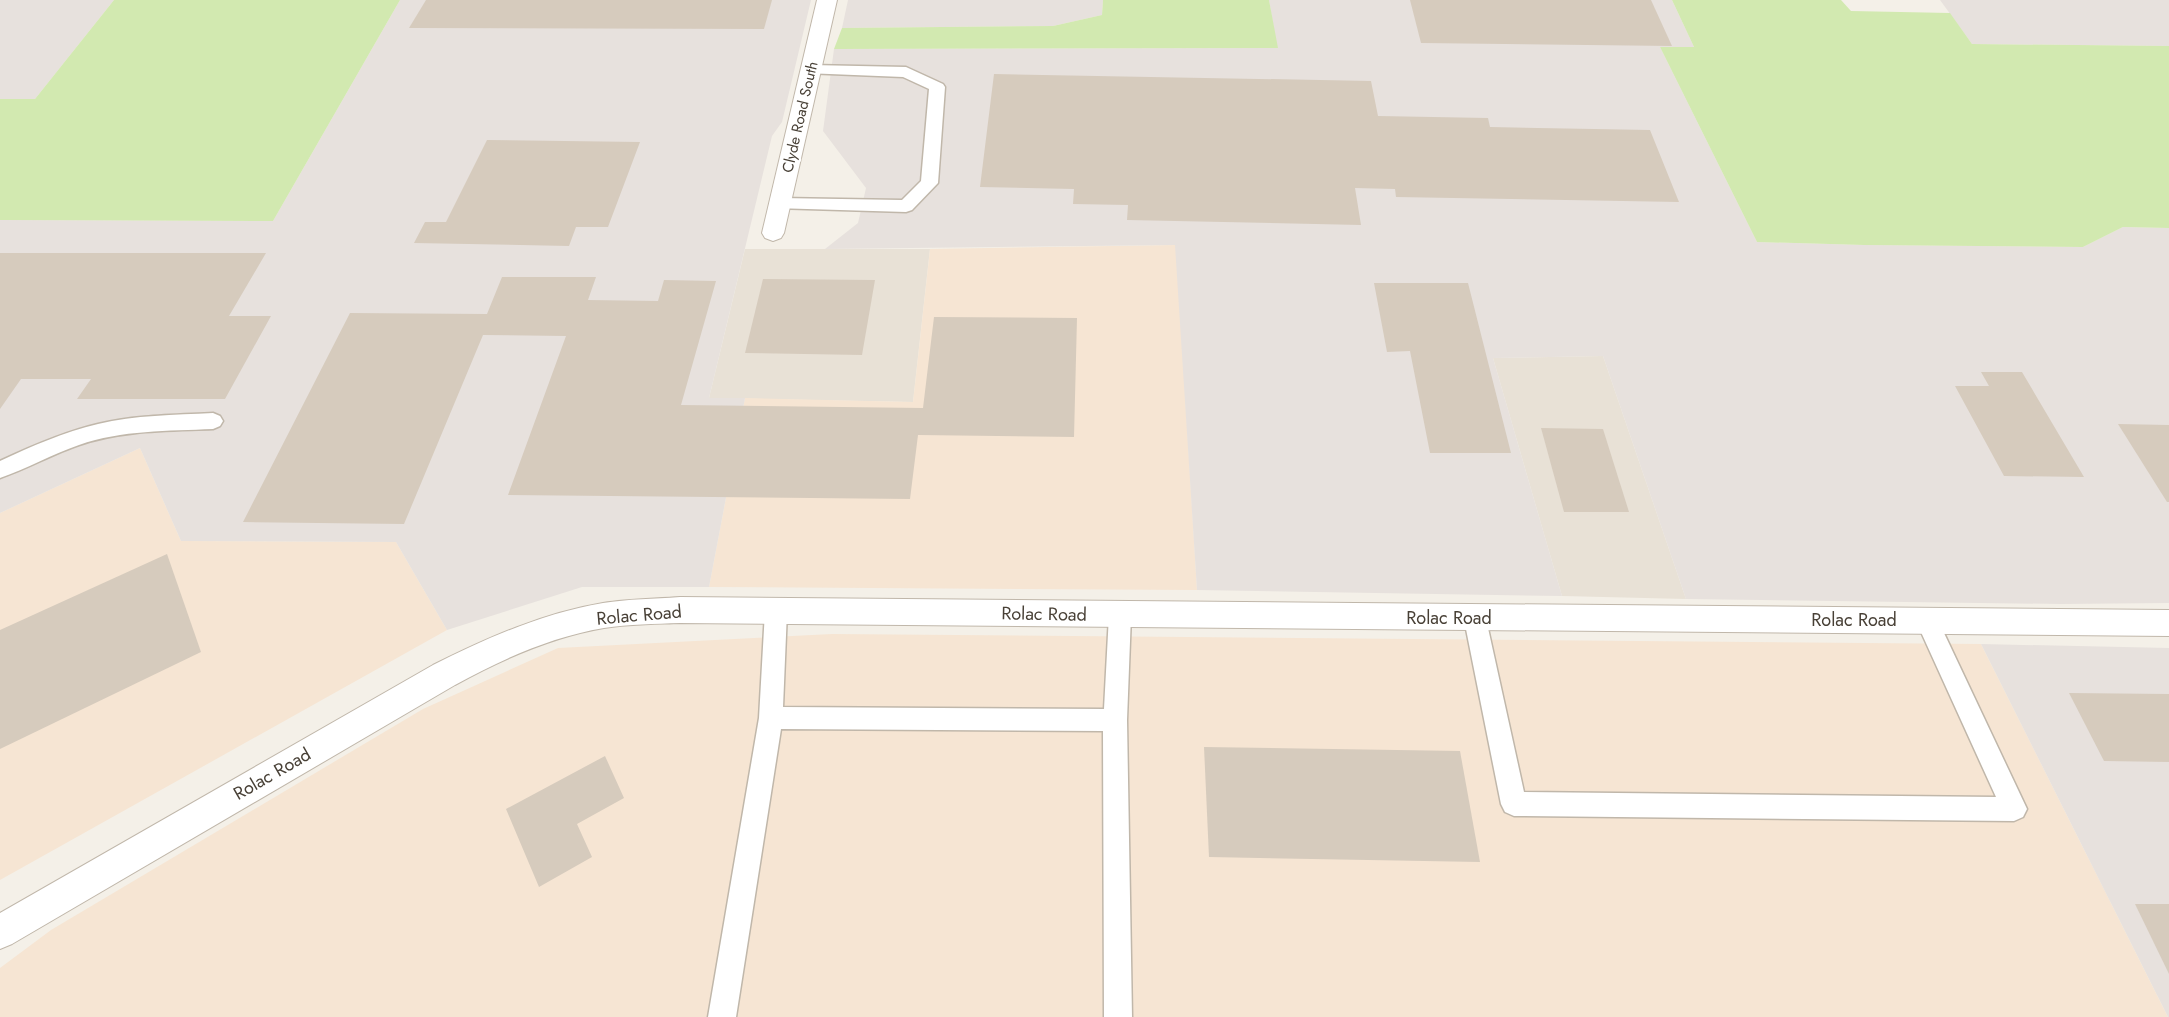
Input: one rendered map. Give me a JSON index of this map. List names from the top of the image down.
{
  "streets": {
    "street": ["Clyde Road South", "Rolac Road"]
  }
}
